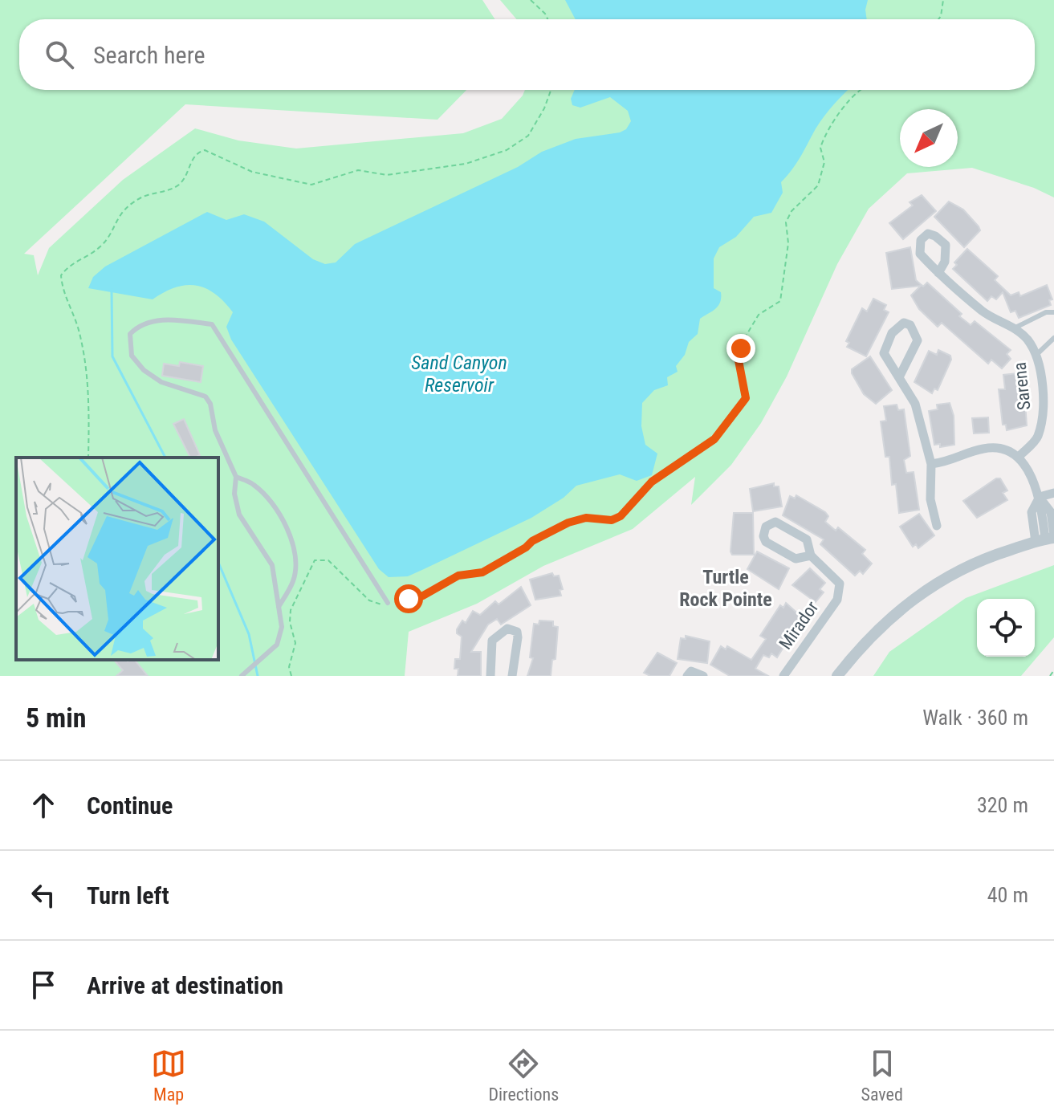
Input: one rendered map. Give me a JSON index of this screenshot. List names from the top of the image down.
{
  "streets": {
    "street": ["Sarena", "Mirador"]
  },
  "districts": ["Turtle Rock Pointe"],
  "water": ["Sand Canyon Reservoir"],
  "north": "bottom left",
  "page": {
    "search": "Search here",
    "heading": ["5 min", "Walk · 360 m"],
    "list": [
      ["Continue", "320 m"],
      ["Turn left", "40 m"],
      "Arrive at destination"
    ],
    "nav": ["Map", "Directions", "Saved"]
  }
}
